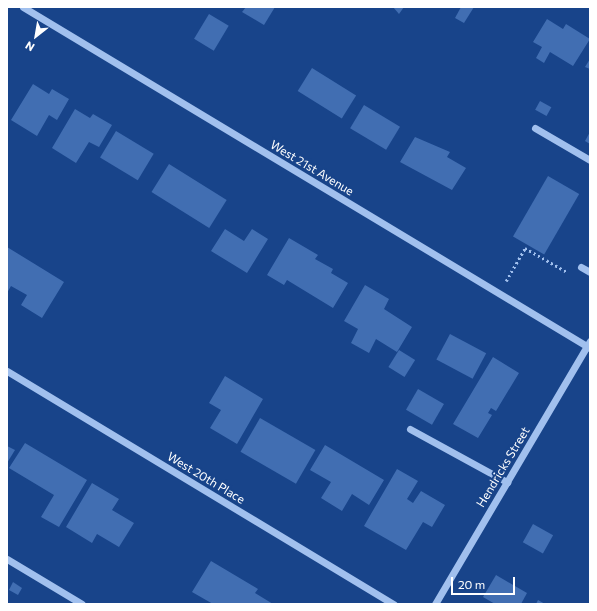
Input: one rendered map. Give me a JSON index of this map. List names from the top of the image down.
{
  "streets": {
    "street": ["West 21st Avenue", "Hendricks Street", "West 20th Place"]
  },
  "crossings": [
    ["West 21st Avenue", "Hendricks Street"]
  ],
  "scale_bar": "20 m",
  "north": "bottom left"
}
